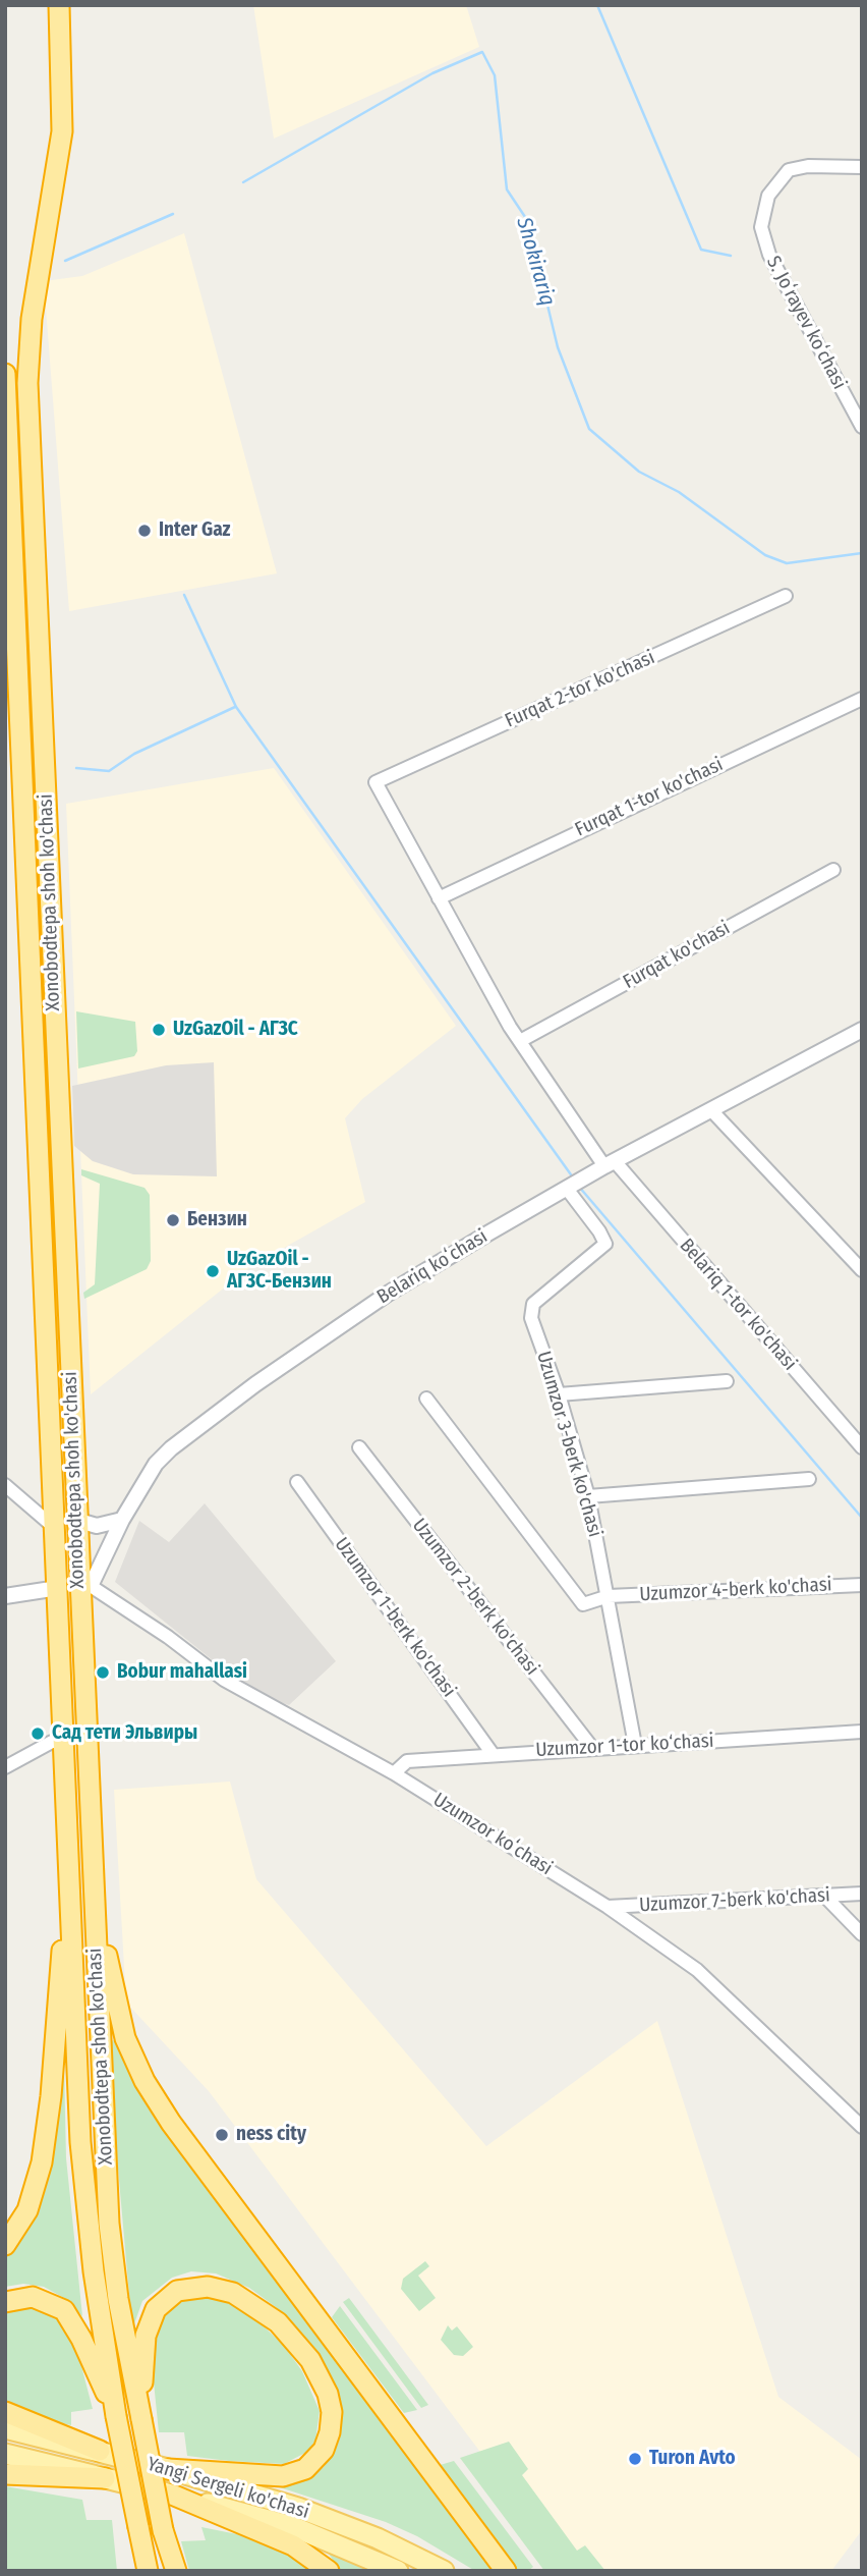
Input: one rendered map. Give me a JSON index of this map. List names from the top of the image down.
{
  "streets": {
    "highway": ["Xonobodtepa shoh ko'chasi"],
    "main road": ["Yangi Sergeli ko'chasi"],
    "street": [
      "S. Joʻrayev koʻchasi",
      "Furqat 2-tor ko'chasi",
      "Furqat 1-tor ko'chasi",
      "Furqat ko'chasi",
      "Belariq koʻchasi",
      "Belariq 1-tor ko'chasi",
      "Uzumzor 3-berk ko'chasi",
      "Uzumzor 4-berk ko'chasi",
      "Uzumzor 2-berk ko'chasi",
      "Uzumzor 1-berk ko'chasi",
      "Uzumzor 1-tor ko‘chasi",
      "Uzumzor koʻchasi",
      "Uzumzor 7-berk ko'chasi"
    ]
  },
  "crossings": [
    ["Furqat 2-tor ko'chasi", "Belariq 1-tor ko'chasi"],
    ["Furqat 1-tor ko'chasi", "Belariq 1-tor ko'chasi"],
    ["Xonobodtepa shoh ko'chasi", "Belariq koʻchasi"],
    ["Xonobodtepa shoh ko'chasi", "Uzumzor koʻchasi"],
    ["Furqat ko'chasi", "Belariq 1-tor ko'chasi"],
    ["Belariq koʻchasi", "Belariq 1-tor ko'chasi"],
    ["Belariq koʻchasi", "Uzumzor 3-berk ko'chasi"],
    ["Belariq koʻchasi", "Uzumzor koʻchasi"],
    ["Uzumzor 3-berk ko'chasi", "Uzumzor 4-berk ko'chasi"],
    ["Uzumzor 3-berk ko'chasi", "Uzumzor 1-tor ko‘chasi"],
    ["Uzumzor 2-berk ko'chasi", "Uzumzor 1-tor ko‘chasi"],
    ["Uzumzor 1-berk ko'chasi", "Uzumzor 1-tor ko‘chasi"],
    ["Uzumzor 1-tor ko‘chasi", "Uzumzor koʻchasi"],
    ["Uzumzor koʻchasi", "Uzumzor 7-berk ko'chasi"]
  ],
  "water": ["Shokirariq"],
  "places": [
    "Inter Gaz",
    "UzGazOil - АГЗС",
    "Бензин",
    "UzGazOil - АГЗС-Бензин",
    "Bobur mahallasi",
    "Сад тети Эльвиры",
    "ness city",
    "Turon Avto"
  ]
}
